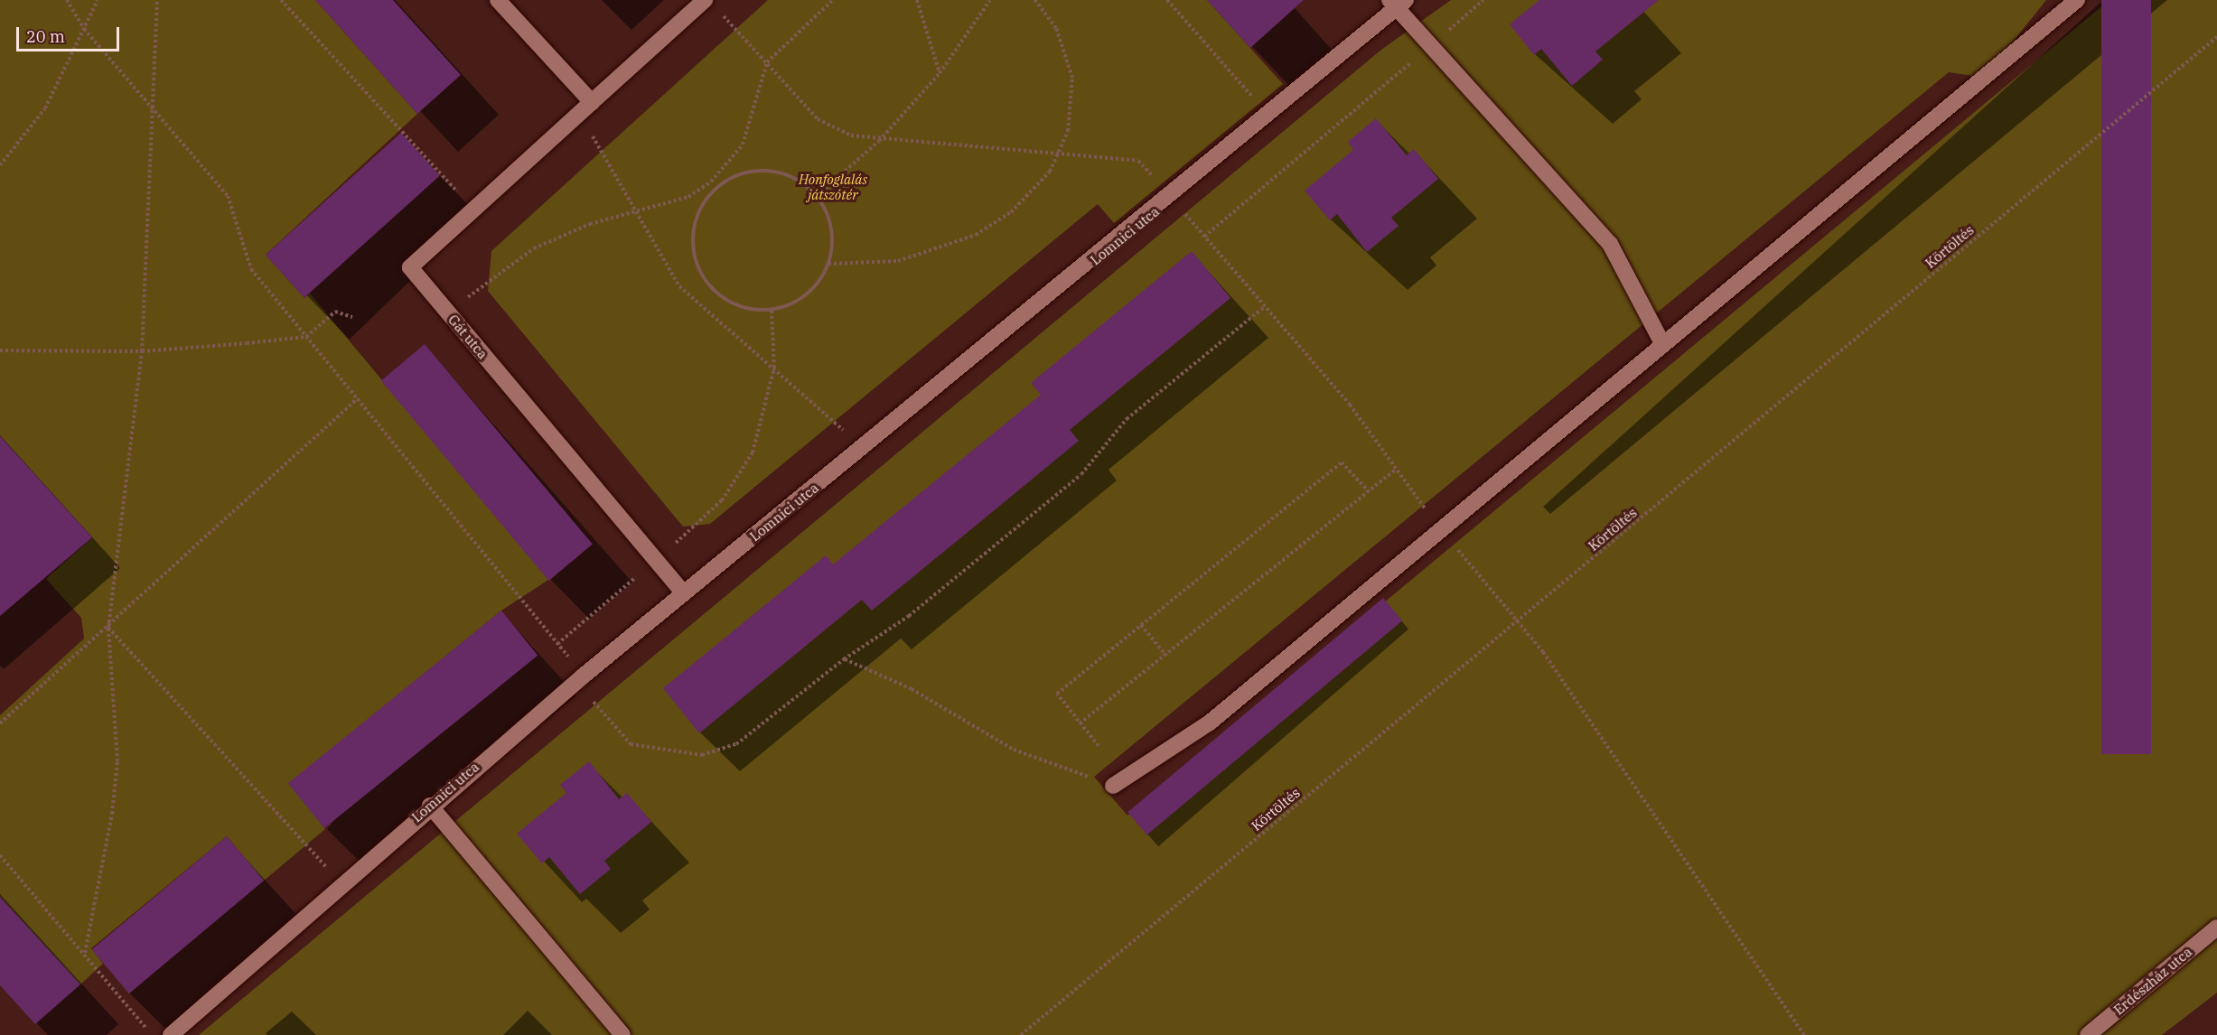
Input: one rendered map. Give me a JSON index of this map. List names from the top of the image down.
{
  "streets": {
    "street": ["Lomnici utca", "Gát utca", "Erdészház utca"],
    "path": ["Körtöltés"]
  },
  "crossings": [
    ["Lomnici utca", "Gát utca"]
  ],
  "parks": ["Honfoglalás játszótér"],
  "scale_bar": "20 m"
}
